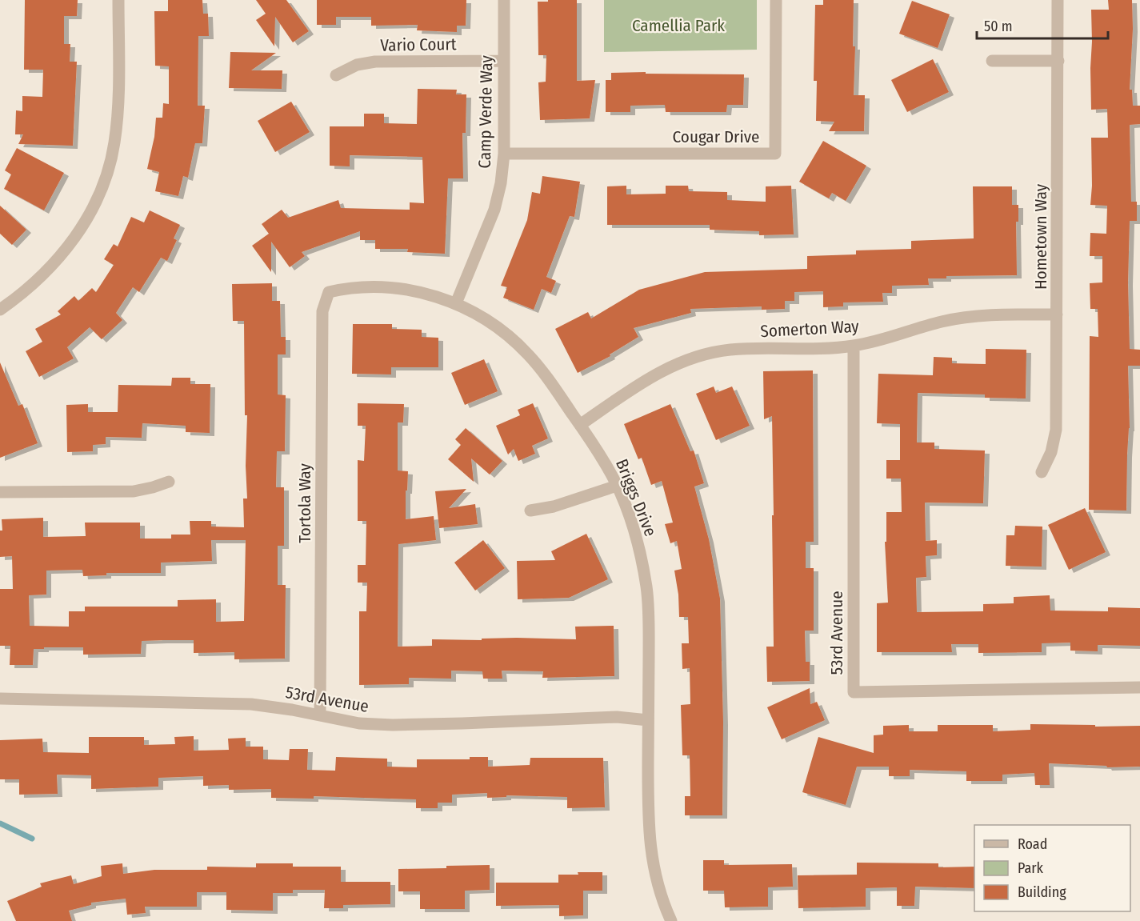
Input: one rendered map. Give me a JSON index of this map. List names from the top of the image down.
{
  "streets": {
    "street": [
      "Vario Court",
      "Camp Verde Way",
      "Cougar Drive",
      "Hometown Way",
      "Somerton Way",
      "Briggs Drive",
      "Tortola Way",
      "53rd Avenue"
    ]
  },
  "crossings": [
    ["Vario Court", "Camp Verde Way"],
    ["Camp Verde Way", "Cougar Drive"],
    ["Camp Verde Way", "Briggs Drive"],
    ["Hometown Way", "Somerton Way"],
    ["Somerton Way", "Briggs Drive"],
    ["Somerton Way", "53rd Avenue"],
    ["Briggs Drive", "Tortola Way"],
    ["Briggs Drive", "53rd Avenue"],
    ["Tortola Way", "53rd Avenue"]
  ],
  "parks": ["Camellia Park"],
  "legend": ["Road", "Park", "Building"],
  "scale_bar": "50 m"
}
